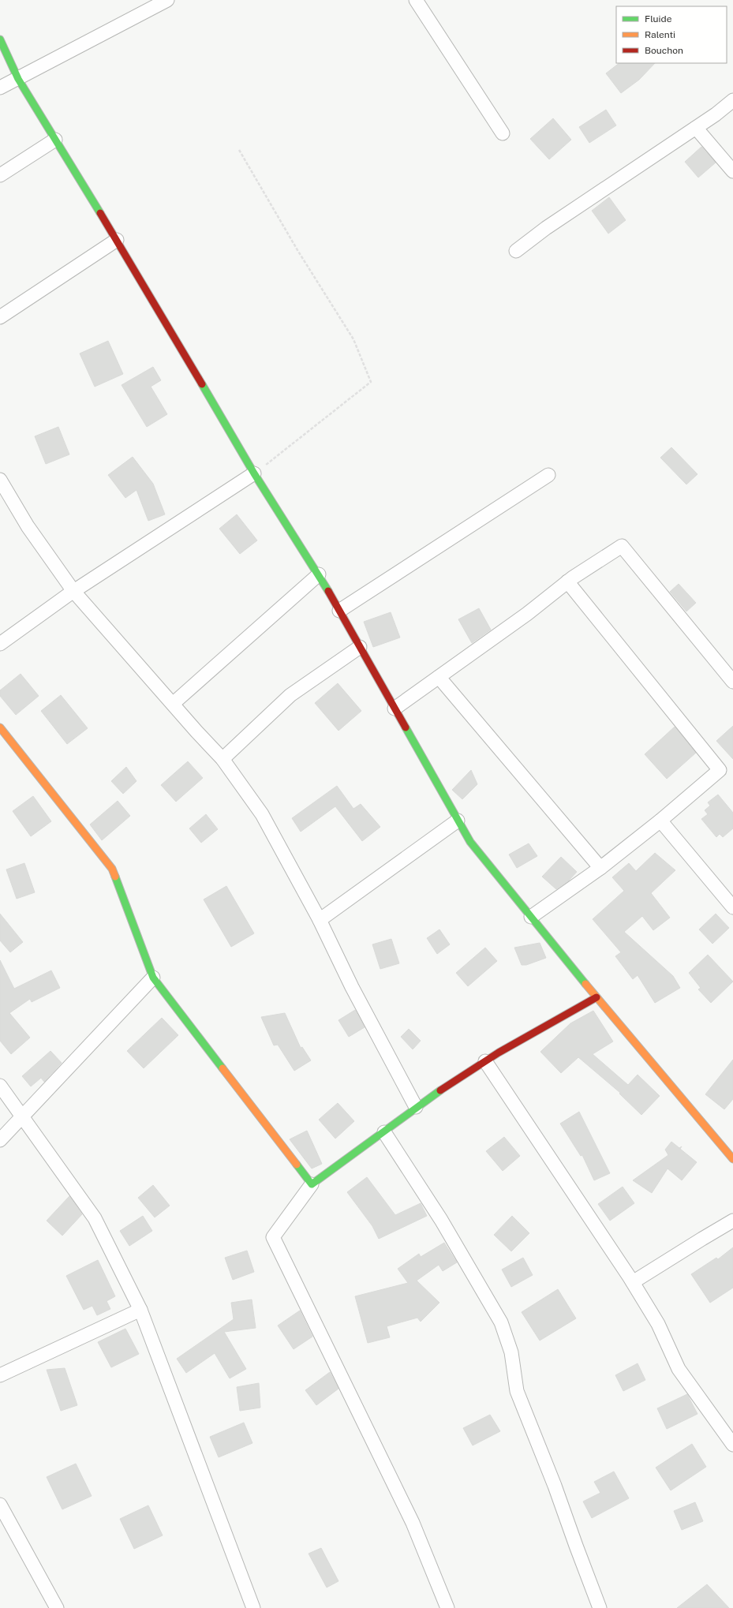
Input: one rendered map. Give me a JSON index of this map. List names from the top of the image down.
{
  "legend": ["Fluide", "Ralenti", "Bouchon"]
}
